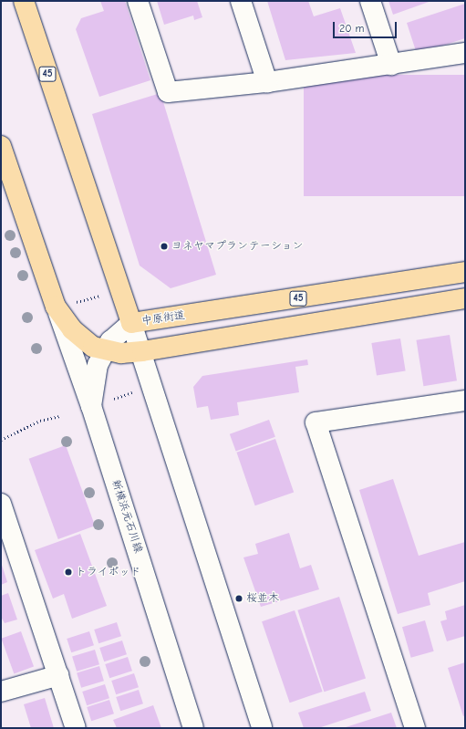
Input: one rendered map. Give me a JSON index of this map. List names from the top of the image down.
{
  "streets": {
    "main road": ["45", "中原街道"],
    "street": ["新横浜元石川線"]
  },
  "places": ["ヨネヤマプランテーション", "トライポッド", "桜並木"],
  "scale_bar": "20 m"
}
